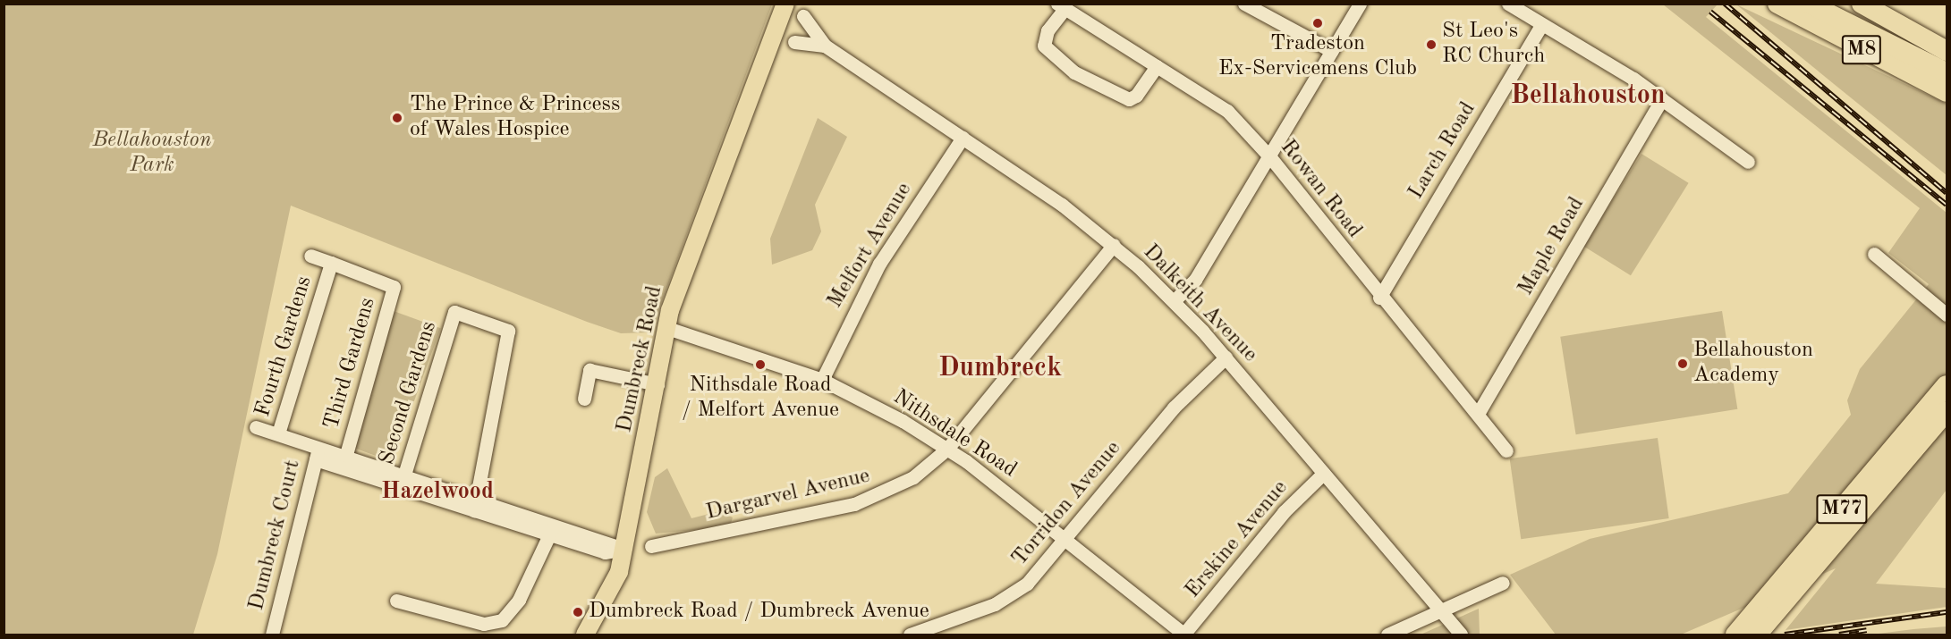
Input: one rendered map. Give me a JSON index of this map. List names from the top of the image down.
{
  "streets": {
    "highway": ["M8", "M77"],
    "main road": ["Dumbreck Road"],
    "street": [
      "Larch Road",
      "Rowan Road",
      "Melfort Avenue",
      "Maple Road",
      "Dalkeith Avenue",
      "Fourth Gardens",
      "Third Gardens",
      "Second Gardens",
      "Nithsdale Road",
      "Dargarvel Avenue",
      "Torridon Avenue",
      "Dumbreck Court",
      "Erskine Avenue"
    ]
  },
  "crossings": [
    ["Larch Road", "Rowan Road"],
    ["Rowan Road", "Maple Road"],
    ["Melfort Avenue", "Dalkeith Avenue"],
    ["Melfort Avenue", "Nithsdale Road"],
    ["Dalkeith Avenue", "Dargarvel Avenue"],
    ["Dalkeith Avenue", "Torridon Avenue"],
    ["Dalkeith Avenue", "Erskine Avenue"],
    ["Fourth Gardens", "Third Gardens"],
    ["Dumbreck Road", "Nithsdale Road"],
    ["Nithsdale Road", "Dargarvel Avenue"],
    ["Nithsdale Road", "Torridon Avenue"],
    ["Nithsdale Road", "Erskine Avenue"]
  ],
  "districts": ["Bellahouston", "Dumbreck", "Hazelwood"],
  "parks": ["Bellahouston Park"],
  "places": [
    "Tradeston Ex-Servicemens Club",
    "St Leo's RC Church",
    "The Prince & Princess of Wales Hospice",
    "Bellahouston Academy",
    "Nithsdale Road / Melfort Avenue",
    "Dumbreck Road / Dumbreck Avenue"
  ]
}
